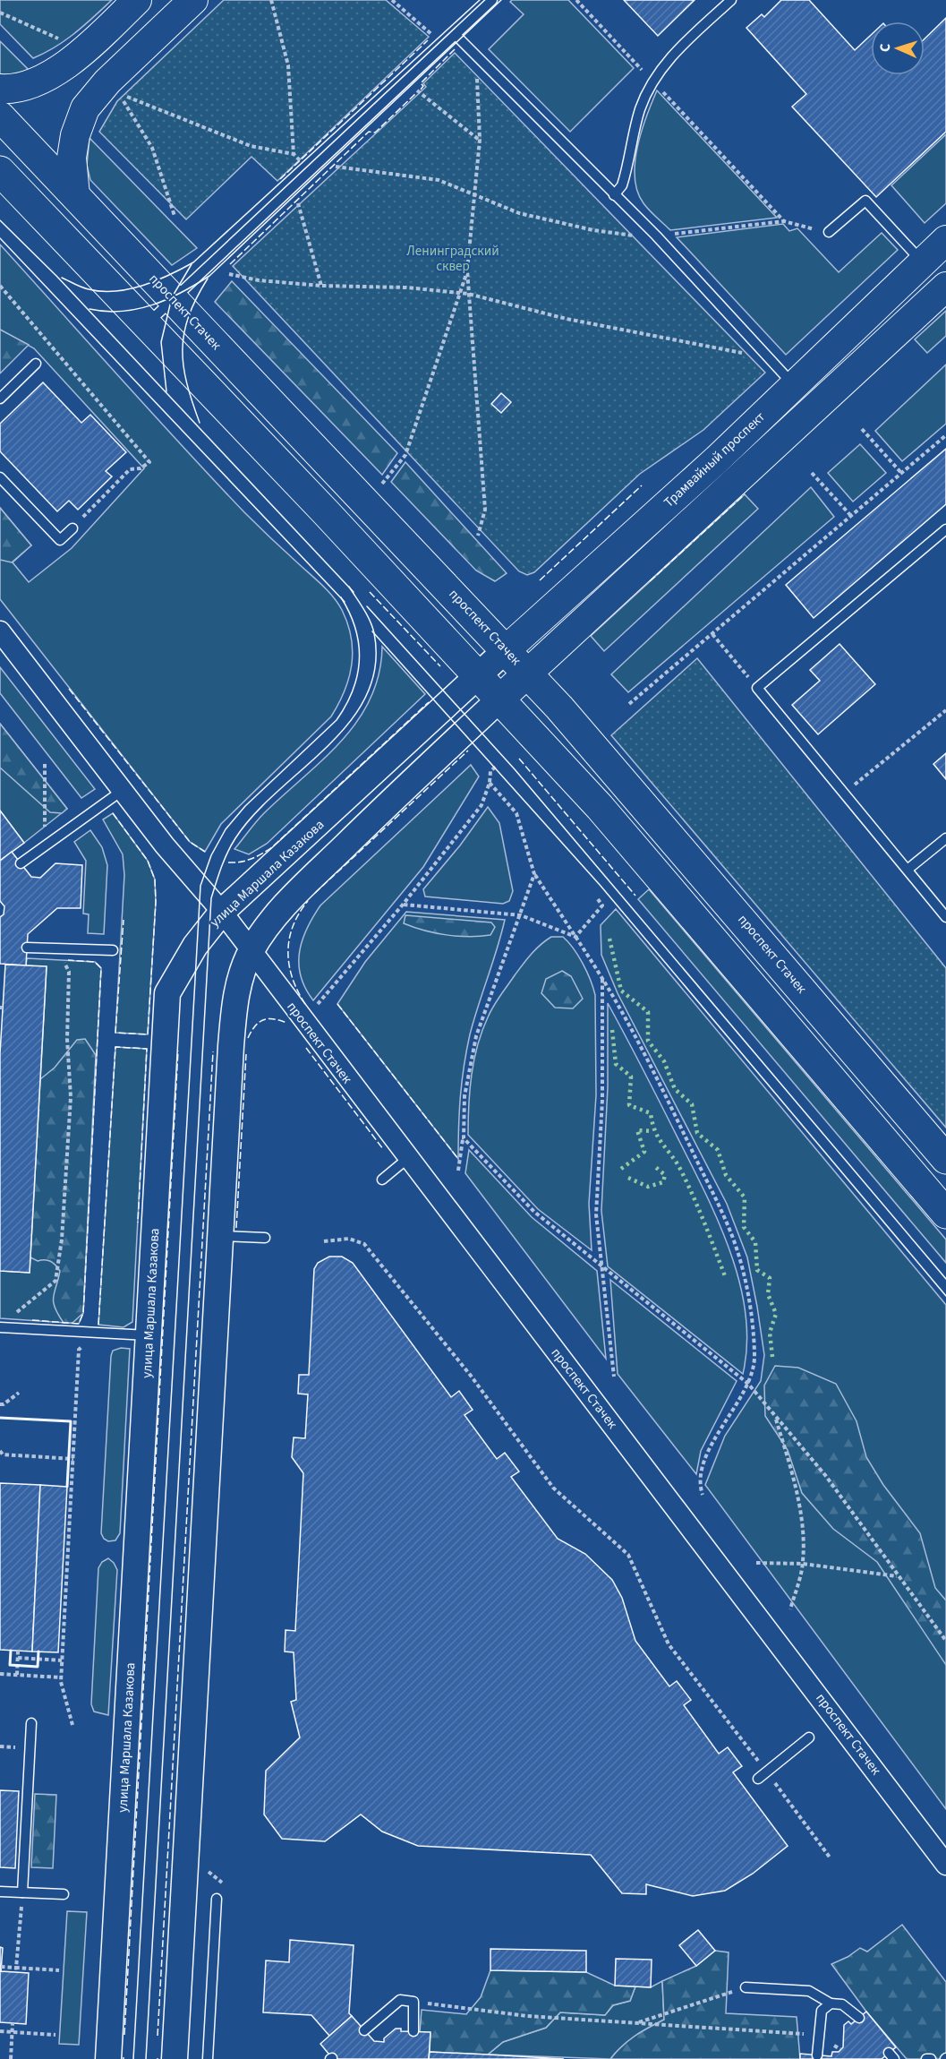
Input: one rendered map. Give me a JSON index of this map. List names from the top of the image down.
{
  "streets": {
    "main road": ["проспект Стачек", "Трамвайный проспект"],
    "street": ["улица Маршала Казакова"]
  },
  "crossings": [
    ["проспект Стачек", "Трамвайный проспект"],
    ["проспект Стачек", "улица Маршала Казакова"],
    ["Трамвайный проспект", "улица Маршала Казакова"]
  ],
  "parks": ["Ленинградский сквер"],
  "north": "left"
}
